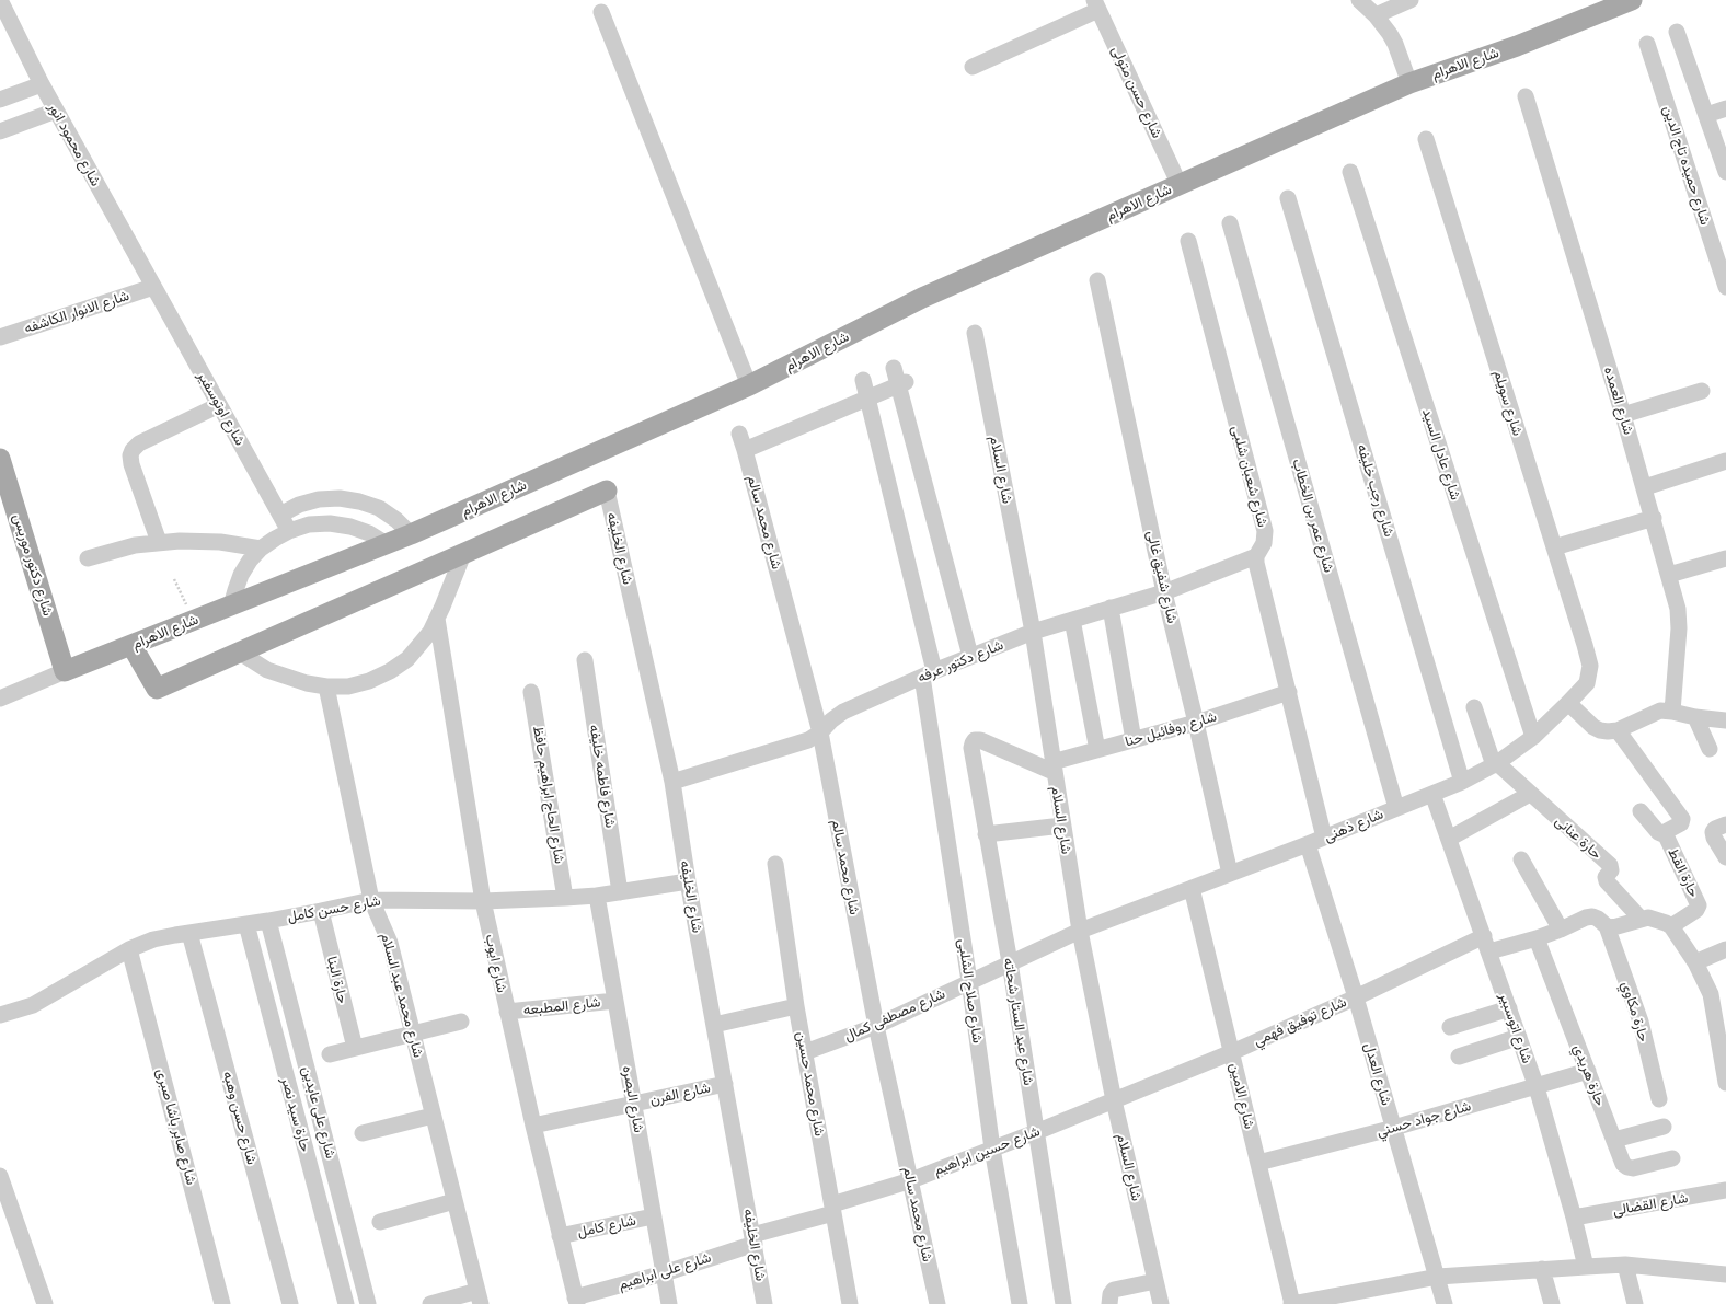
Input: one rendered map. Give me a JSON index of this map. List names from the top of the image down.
{
  "streets": {
    "main road": ["شارع الاهرام", "شارع دكتور موريس"],
    "street": [
      "شارع حسن متولى",
      "شارع محمود انور",
      "شارع حميده تاج الدين",
      "شارع الانوار الكاشفه",
      "شارع العمده",
      "شارع سويلم",
      "شارع اوتوسفير",
      "شارع عادل السيد",
      "شارع السلام",
      "شارع شعبان شلبى",
      "شارع رجب خليفه",
      "شارع عمر بن الخطاب",
      "شارع محمد سالم",
      "شارع الخليفه",
      "شارع شفيق غالى",
      "شارع دكتور عرفه",
      "شارع روفائيل حنا",
      "شارع فاطمه خليفه",
      "شارع الحاج ابراهيم حافظ",
      "شارع ذهنى",
      "حارة عنانى",
      "حارة القط",
      "شارع حسن كامل",
      "شارع ايوب",
      "حارة البنا",
      "شارع صلاح الشلبى",
      "شارع محمد عبد السلام",
      "شارع المطبعه",
      "حارة مكاوي",
      "شارع مصطفى كمال",
      "شارع عبد الستار شحاته",
      "شارع توفيق فهمي",
      "شارع اتوسبير",
      "شارع العدل",
      "حارة هريدي",
      "شارع محمد حسين",
      "شارع الفرن",
      "شارع الامين",
      "شارع البصره",
      "شارع على عابدين",
      "حارة سيد نصر",
      "شارع حسن وهبه",
      "شارع جواد حسني",
      "شارع صابر باشا صبرى",
      "شارع حسين ابراهيم",
      "شارع القضالى",
      "شارع كامل",
      "شارع على ابراهيم"
    ]
  },
  "crossings": [
    ["شارع الاهرام", "شارع حسن متولى"],
    ["شارع الاهرام", "شارع دكتور موريس"],
    ["شارع محمود انور", "شارع الانوار الكاشفه"],
    ["شارع محمود انور", "شارع اوتوسفير"],
    ["شارع الانوار الكاشفه", "شارع اوتوسفير"],
    ["شارع سويلم", "شارع ذهنى"],
    ["شارع عادل السيد", "شارع ذهنى"],
    ["شارع السلام", "شارع دكتور عرفه"],
    ["شارع السلام", "شارع روفائيل حنا"],
    ["شارع السلام", "شارع ذهنى"],
    ["شارع السلام", "شارع مصطفى كمال"],
    ["شارع السلام", "شارع عبد الستار شحاته"],
    ["شارع السلام", "شارع توفيق فهمي"],
    ["شارع السلام", "شارع حسين ابراهيم"],
    ["شارع شعبان شلبى", "شارع دكتور عرفه"],
    ["شارع رجب خليفه", "شارع ذهنى"],
    ["شارع عمر بن الخطاب", "شارع ذهنى"],
    ["شارع محمد سالم", "شارع دكتور عرفه"],
    ["شارع محمد سالم", "شارع مصطفى كمال"],
    ["شارع محمد سالم", "شارع حسين ابراهيم"],
    ["شارع الخليفه", "شارع دكتور عرفه"],
    ["شارع الخليفه", "شارع حسن كامل"],
    ["شارع الخليفه", "شارع الفرن"],
    ["شارع الخليفه", "شارع حسين ابراهيم"],
    ["شارع الخليفه", "شارع على ابراهيم"],
    ["شارع شفيق غالى", "شارع دكتور عرفه"],
    ["شارع شفيق غالى", "شارع روفائيل حنا"],
    ["شارع شفيق غالى", "شارع ذهنى"],
    ["شارع دكتور عرفه", "شارع صلاح الشلبى"],
    ["شارع روفائيل حنا", "شارع عبد الستار شحاته"],
    ["شارع فاطمه خليفه", "شارع حسن كامل"],
    ["شارع الحاج ابراهيم حافظ", "شارع حسن كامل"],
    ["شارع ذهنى", "حارة عنانى"],
    ["شارع ذهنى", "شارع مصطفى كمال"],
    ["شارع ذهنى", "شارع اتوسبير"],
    ["شارع ذهنى", "شارع العدل"],
    ["شارع ذهنى", "شارع الامين"],
    ["شارع حسن كامل", "شارع ايوب"],
    ["شارع حسن كامل", "حارة البنا"],
    ["شارع حسن كامل", "شارع محمد عبد السلام"],
    ["شارع حسن كامل", "شارع البصره"],
    ["شارع حسن كامل", "شارع على عابدين"],
    ["شارع حسن كامل", "حارة سيد نصر"],
    ["شارع حسن كامل", "شارع حسن وهبه"],
    ["شارع حسن كامل", "شارع صابر باشا صبرى"],
    ["شارع ايوب", "شارع المطبعه"],
    ["شارع ايوب", "شارع الفرن"],
    ["شارع ايوب", "شارع كامل"],
    ["شارع ايوب", "شارع على ابراهيم"],
    ["شارع صلاح الشلبى", "شارع مصطفى كمال"],
    ["شارع صلاح الشلبى", "شارع حسين ابراهيم"],
    ["شارع المطبعه", "شارع البصره"],
    ["حارة مكاوي", "شارع توفيق فهمي"],
    ["شارع مصطفى كمال", "شارع عبد الستار شحاته"],
    ["شارع مصطفى كمال", "شارع محمد حسين"],
    ["شارع عبد الستار شحاته", "شارع حسين ابراهيم"],
    ["شارع توفيق فهمي", "شارع اتوسبير"],
    ["شارع توفيق فهمي", "شارع العدل"],
    ["شارع توفيق فهمي", "حارة هريدي"],
    ["شارع توفيق فهمي", "شارع الامين"],
    ["شارع توفيق فهمي", "شارع حسين ابراهيم"],
    ["شارع اتوسبير", "شارع جواد حسني"],
    ["شارع اتوسبير", "شارع القضالى"],
    ["شارع العدل", "شارع جواد حسني"],
    ["حارة هريدي", "شارع جواد حسني"],
    ["شارع محمد حسين", "شارع حسين ابراهيم"],
    ["شارع الفرن", "شارع البصره"],
    ["شارع الامين", "شارع جواد حسني"],
    ["شارع البصره", "شارع كامل"],
    ["شارع البصره", "شارع على ابراهيم"],
    ["شارع حسين ابراهيم", "شارع على ابراهيم"]
  ]
}
